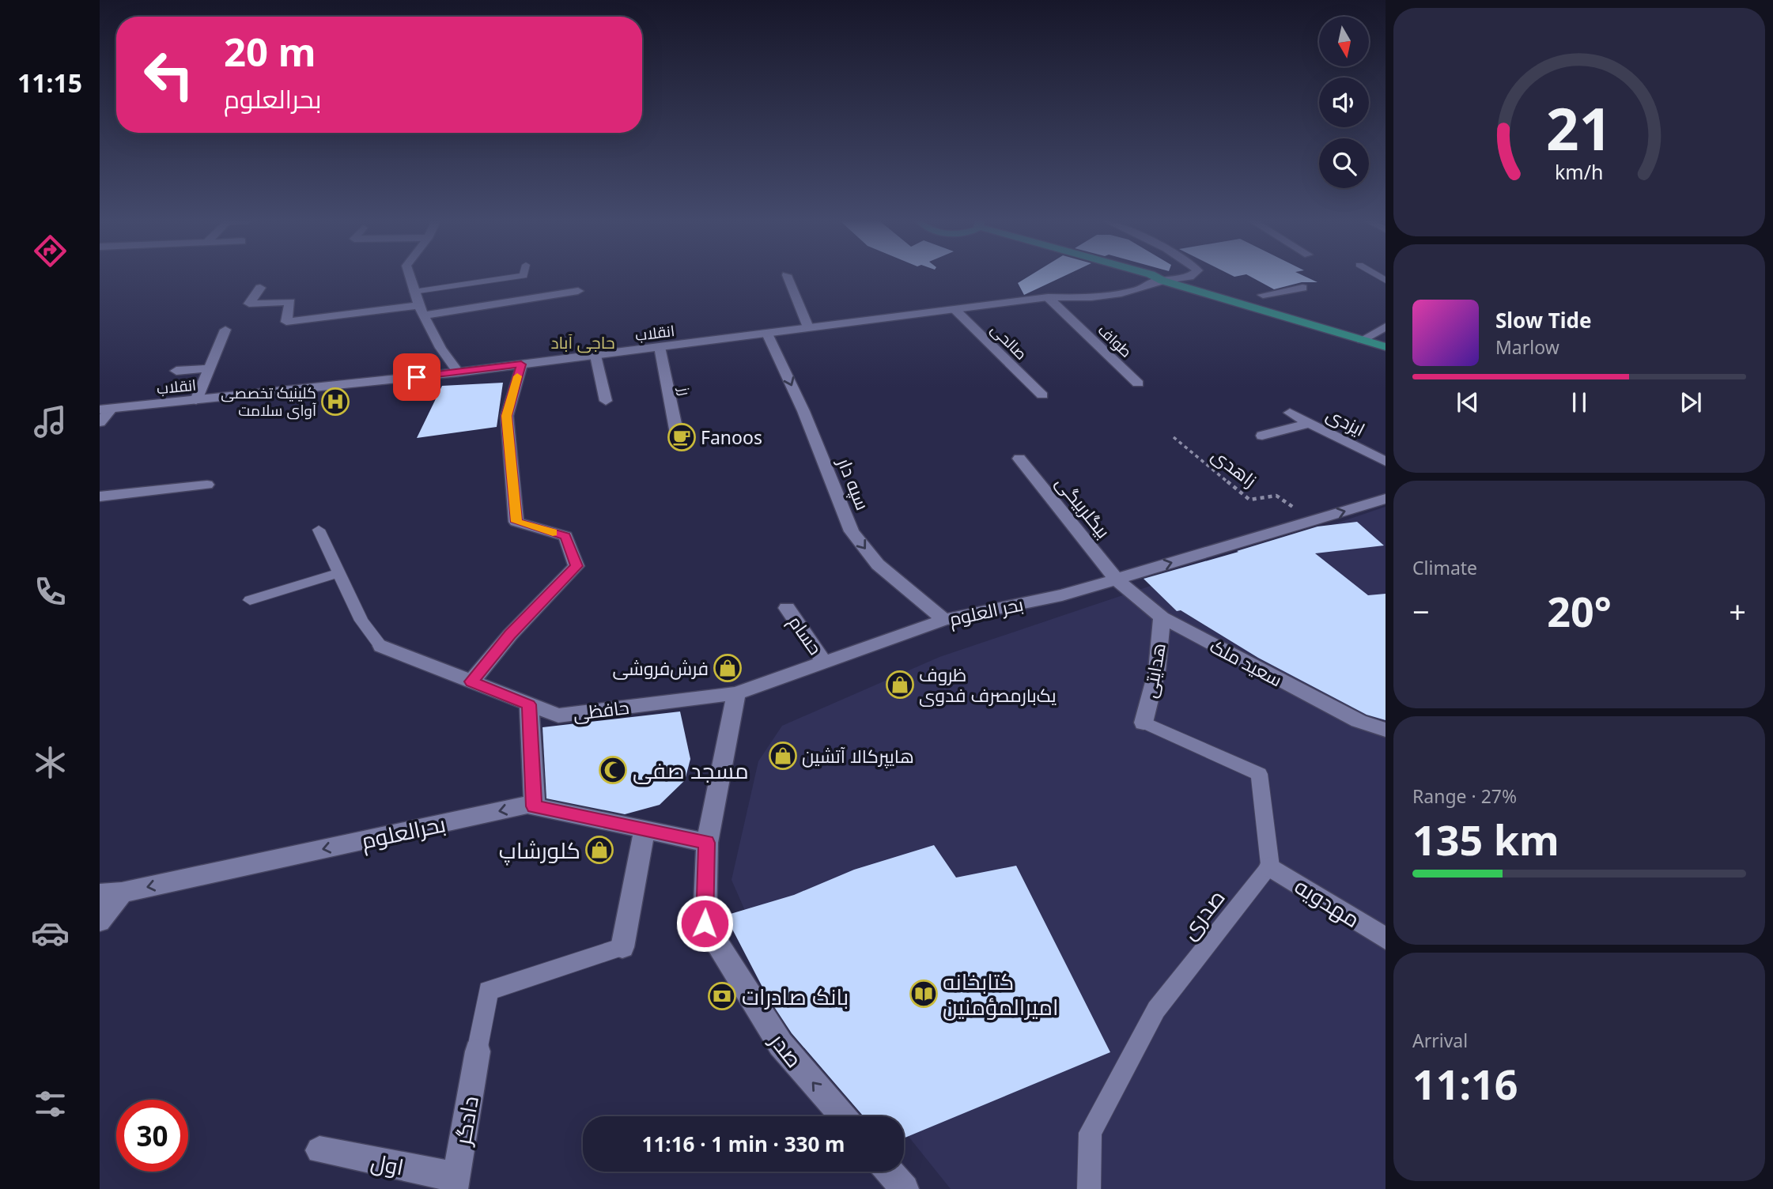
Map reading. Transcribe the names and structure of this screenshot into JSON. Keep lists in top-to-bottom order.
{
  "streets": {
    "street": [
      "انقلاب",
      "طواف",
      "صالحی",
      "رز",
      "ایزدی",
      "سپه دار",
      "بیگلربیگی",
      "بحر العلوم",
      "حسام",
      "سعید ملک",
      "هدایتی",
      "حافظی",
      "بحرالعلوم",
      "مهدویه",
      "صدر",
      "دادگر",
      "اول"
    ],
    "lane": ["صدری"],
    "path": ["زاهدی"]
  },
  "crossings": [
    ["انقلاب", "طواف"],
    ["انقلاب", "صالحی"],
    ["انقلاب", "رز"],
    ["انقلاب", "سپه دار"],
    ["زاهدی", "بحر العلوم"],
    ["سپه دار", "بحر العلوم"],
    ["بیگلربیگی", "بحر العلوم"],
    ["بیگلربیگی", "سعید ملک"],
    ["بحر العلوم", "حسام"],
    ["بحر العلوم", "سعید ملک"],
    ["بحر العلوم", "حافظی"],
    ["سعید ملک", "هدایتی"],
    ["بحرالعلوم", "صدر"],
    ["مهدویه", "صدری"],
    ["دادگر", "اول"]
  ],
  "one_way": [
    "سپه دار",
    "بحر العلوم",
    "بحرالعلوم",
    "صدر"
  ],
  "districts": ["حاجی آباد"],
  "places": {
    "hospital": ["کلینیک تخصصی آوای سلامت"],
    "cafe": ["Fanoos"],
    "shop": [
      "فرش‌فروشی",
      "ظروف یک‌بارمصرف فدوی",
      "هایپرکالا آتشین",
      "کلورشاپ"
    ],
    "mosque": ["مسجد صفی"],
    "library": ["کتابخانه امیرالمؤمنین"],
    "bank": ["بانک صادرات"]
  },
  "north": "bottom",
  "page": {
    "tabs": "11:15",
    "turn": ["20 m", "بحرالعلوم"],
    "song": ["Slow Tide", "Marlow"],
    "tile": [
      "Climate",
      ["Range · 27%", "135 km"],
      ["Arrival", "11:16"]
    ],
    "heat": ["−", "20°", "+"],
    "limit": "30",
    "trip": "11:16 · 1 min · 330 m",
    "gauge": ["21", "km/h"]
  }
}
